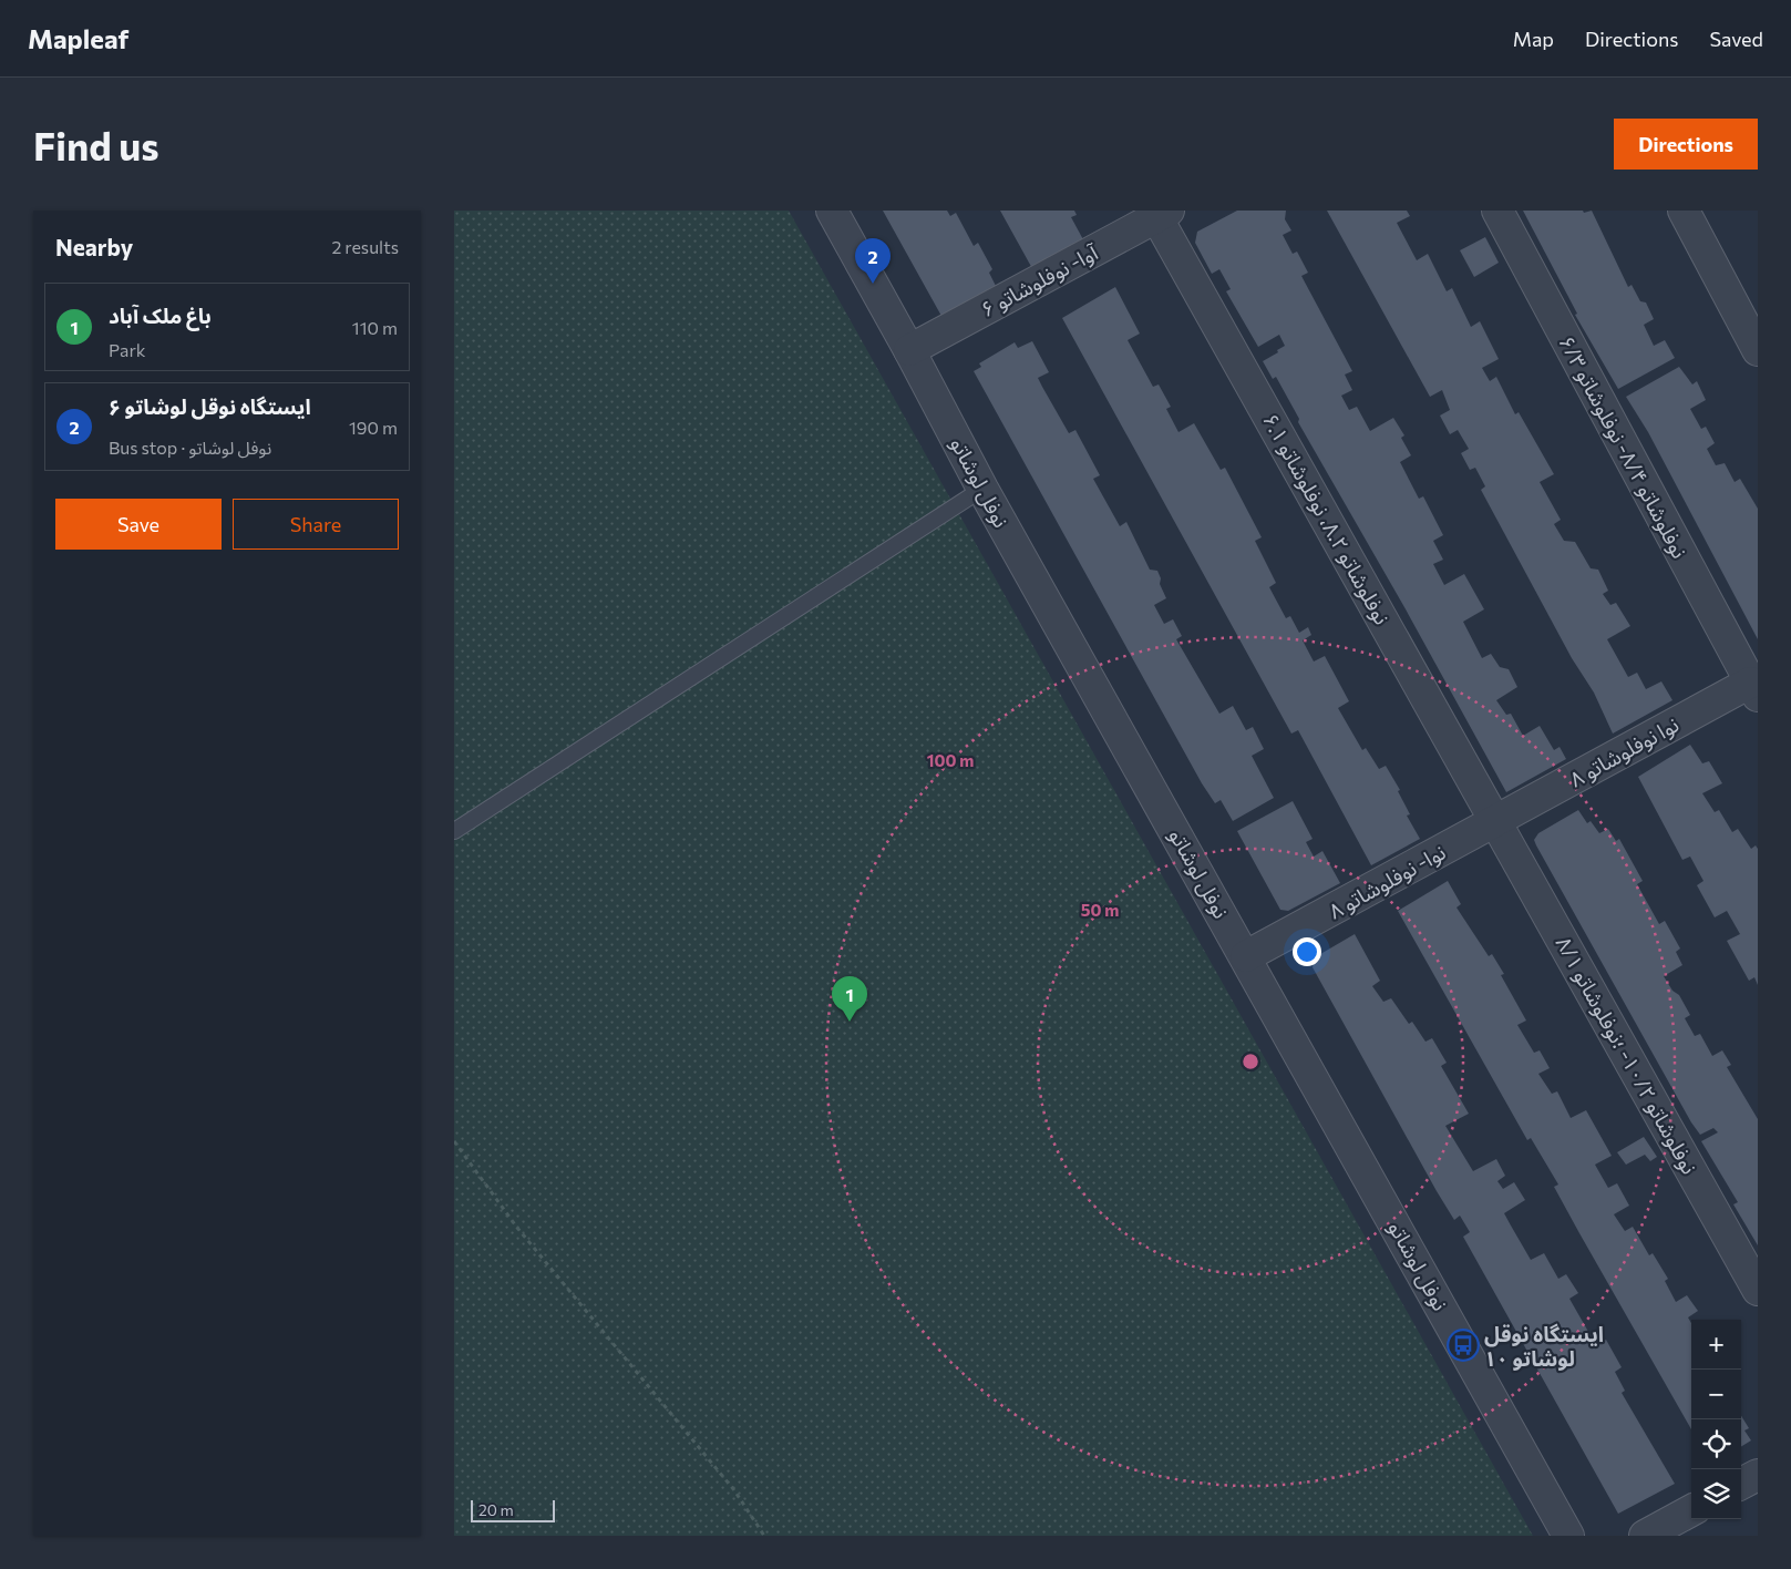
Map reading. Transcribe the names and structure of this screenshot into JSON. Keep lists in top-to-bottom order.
{
  "streets": {
    "street": [
      "آوا- نوفلوشاتو ۶",
      "نوفلوشاتو ۸/۴- نوفلوشاتو ۶/۳",
      "نوفل لوشاتو",
      "نوفلوشاتو ۸.۲، نوفلوشاتو ۶.۱",
      "نوا نوفلوشاتو ۸",
      "نوا- نوفلوشاتو ۸",
      "نوفلوشاتو ۱۰/۲- ؛نوفلوشاتو ۸/۱"
    ]
  },
  "crossings": [
    ["آوا- نوفلوشاتو ۶", "نوفل لوشاتو"],
    ["آوا- نوفلوشاتو ۶", "نوفلوشاتو ۸.۲، نوفلوشاتو ۶.۱"],
    ["نوفلوشاتو ۸/۴- نوفلوشاتو ۶/۳", "نوا نوفلوشاتو ۸"],
    ["نوفل لوشاتو", "نوا- نوفلوشاتو ۸"],
    ["نوفلوشاتو ۸.۲، نوفلوشاتو ۶.۱", "نوا نوفلوشاتو ۸"],
    ["نوفلوشاتو ۸.۲، نوفلوشاتو ۶.۱", "نوا- نوفلوشاتو ۸"],
    ["نوفلوشاتو ۸.۲، نوفلوشاتو ۶.۱", "نوفلوشاتو ۱۰/۲- ؛نوفلوشاتو ۸/۱"],
    ["نوا نوفلوشاتو ۸", "نوا- نوفلوشاتو ۸"],
    ["نوا نوفلوشاتو ۸", "نوفلوشاتو ۱۰/۲- ؛نوفلوشاتو ۸/۱"],
    ["نوا- نوفلوشاتو ۸", "نوفلوشاتو ۱۰/۲- ؛نوفلوشاتو ۸/۱"]
  ],
  "places": {
    "bus stop": ["ایستگاه نوقل لوشاتو ۱۰"]
  },
  "scale_bar": "20 m",
  "page": {
    "header": "Mapleaf",
    "nav": ["Map", "Directions", "Saved"],
    "buttons": [
      "Directions",
      ["Save", "Share"]
    ],
    "title": "Find us",
    "heading": ["Nearby", "2 results"],
    "pins": ["2", "1"],
    "list": [
      {
        "mark": "1",
        "name": "باغ ملک آباد",
        "note": "Park",
        "value": "110 m"
      },
      {
        "mark": "2",
        "name": "ایستگاه نوقل لوشاتو ۶",
        "note": "Bus stop · نوفل لوشاتو",
        "value": "190 m"
      }
    ],
    "map_buttons": ["+", "−"],
    "scale": "20 m"
  },
  "rings": ["100 m", "50 m"]
}
